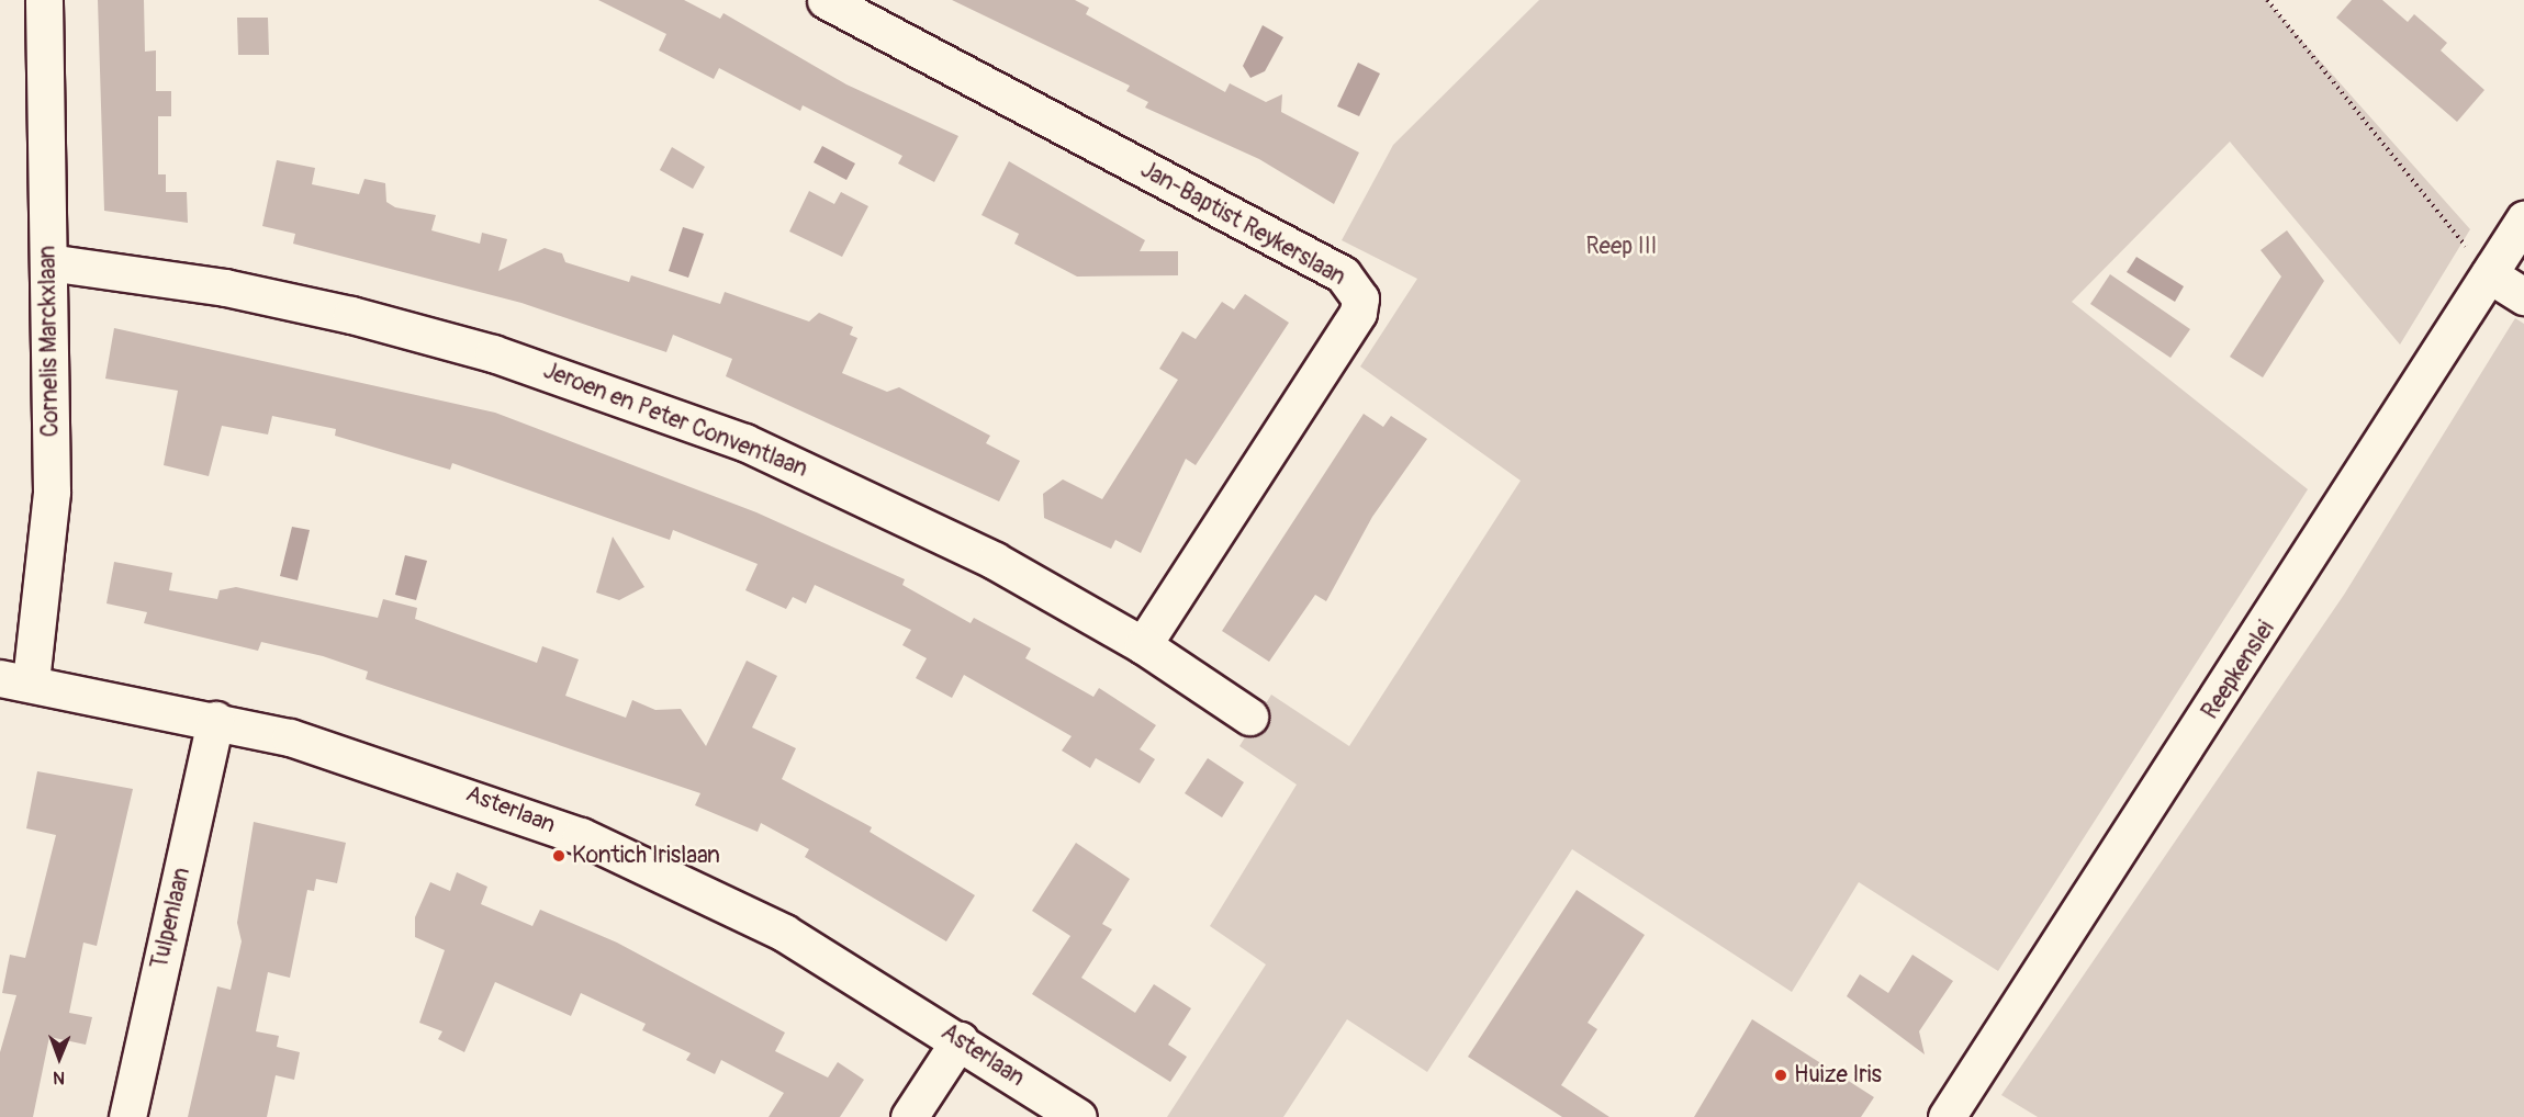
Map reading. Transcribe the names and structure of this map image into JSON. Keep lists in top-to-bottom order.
{
  "streets": {
    "street": [
      "Jan-Baptist Reykerslaan",
      "Cornelis Marckxlaan",
      "Jeroen en Peter Conventlaan",
      "Reepkenslei",
      "Asterlaan",
      "Tulpenlaan"
    ]
  },
  "crossings": [
    ["Jan-Baptist Reykerslaan", "Jeroen en Peter Conventlaan"],
    ["Cornelis Marckxlaan", "Jeroen en Peter Conventlaan"],
    ["Cornelis Marckxlaan", "Asterlaan"],
    ["Asterlaan", "Tulpenlaan"]
  ],
  "parks": ["Reep III"],
  "places": ["Kontich Irislaan", "Huize Iris"],
  "north": "bottom"
}
